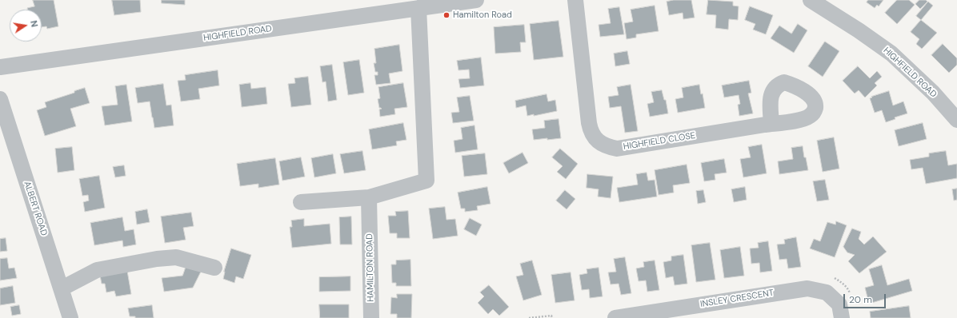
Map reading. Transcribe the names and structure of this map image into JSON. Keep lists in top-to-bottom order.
{
  "streets": {
    "street": [
      "HIGHFIELD ROAD",
      "HIGHFIELD CLOSE",
      "ALBERT ROAD",
      "HAMILTON ROAD",
      "INSLEY CRESCENT"
    ]
  },
  "places": ["Hamilton Road"],
  "scale_bar": "20 m",
  "north": "right"
}
